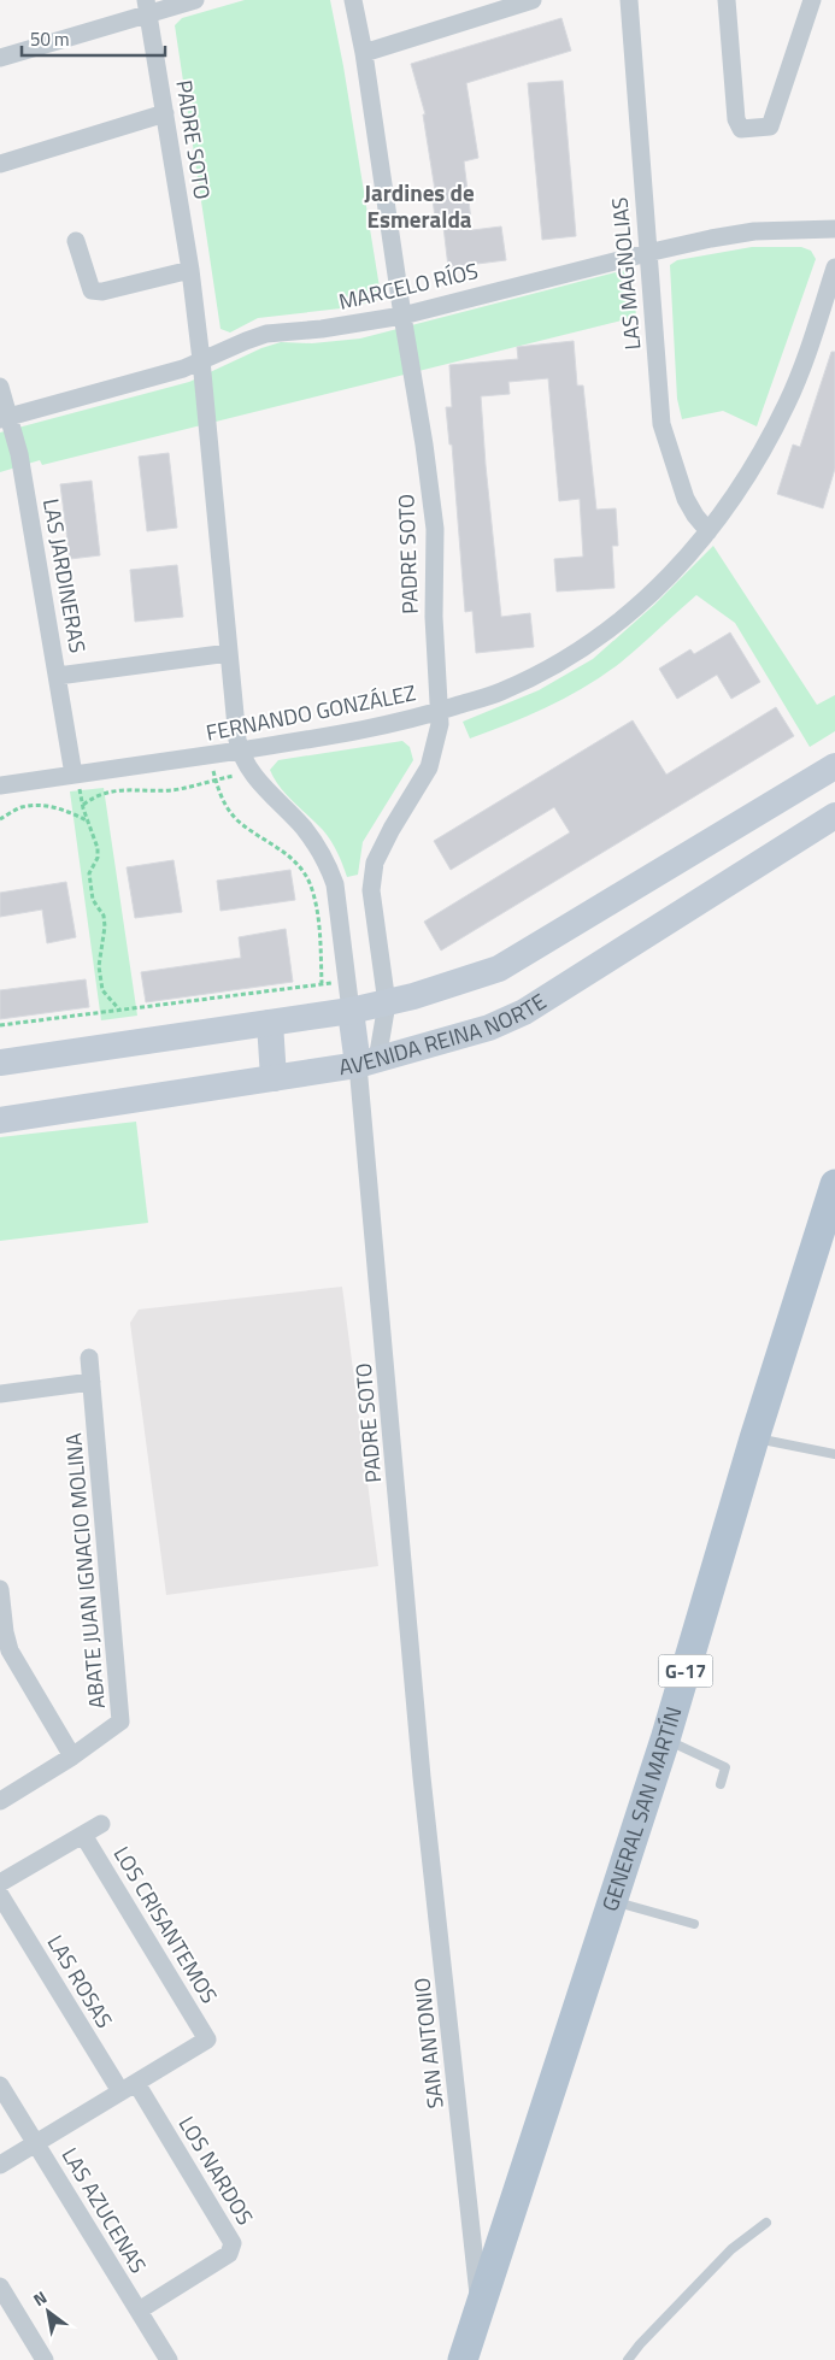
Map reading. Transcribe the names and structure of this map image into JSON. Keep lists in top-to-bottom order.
{
  "streets": {
    "main road": ["G-17", "GENERAL SAN MARTÍN"],
    "street": [
      "PADRE SOTO",
      "LAS MAGNOLIAS",
      "MARCELO RÍOS",
      "LAS JARDINERAS",
      "FERNANDO GONZÁLEZ",
      "AVENIDA REINA NORTE",
      "ABATE JUAN IGNACIO MOLINA",
      "LOS CRISANTEMOS",
      "LAS ROSAS",
      "SAN ANTONIO",
      "LOS NARDOS",
      "LAS AZUCENAS"
    ]
  },
  "crossings": [
    ["PADRE SOTO", "MARCELO RÍOS"],
    ["PADRE SOTO", "FERNANDO GONZÁLEZ"],
    ["PADRE SOTO", "AVENIDA REINA NORTE"],
    ["PADRE SOTO", "SAN ANTONIO"],
    ["LAS MAGNOLIAS", "MARCELO RÍOS"],
    ["LAS MAGNOLIAS", "FERNANDO GONZÁLEZ"],
    ["MARCELO RÍOS", "LAS JARDINERAS"],
    ["LAS JARDINERAS", "FERNANDO GONZÁLEZ"],
    ["GENERAL SAN MARTÍN", "SAN ANTONIO"],
    ["LOS CRISANTEMOS", "LAS ROSAS"],
    ["LOS CRISANTEMOS", "LOS NARDOS"],
    ["LAS ROSAS", "LOS NARDOS"],
    ["LOS NARDOS", "LAS AZUCENAS"]
  ],
  "districts": ["Jardines de Esmeralda"],
  "scale_bar": "50 m",
  "north": "top left"
}
